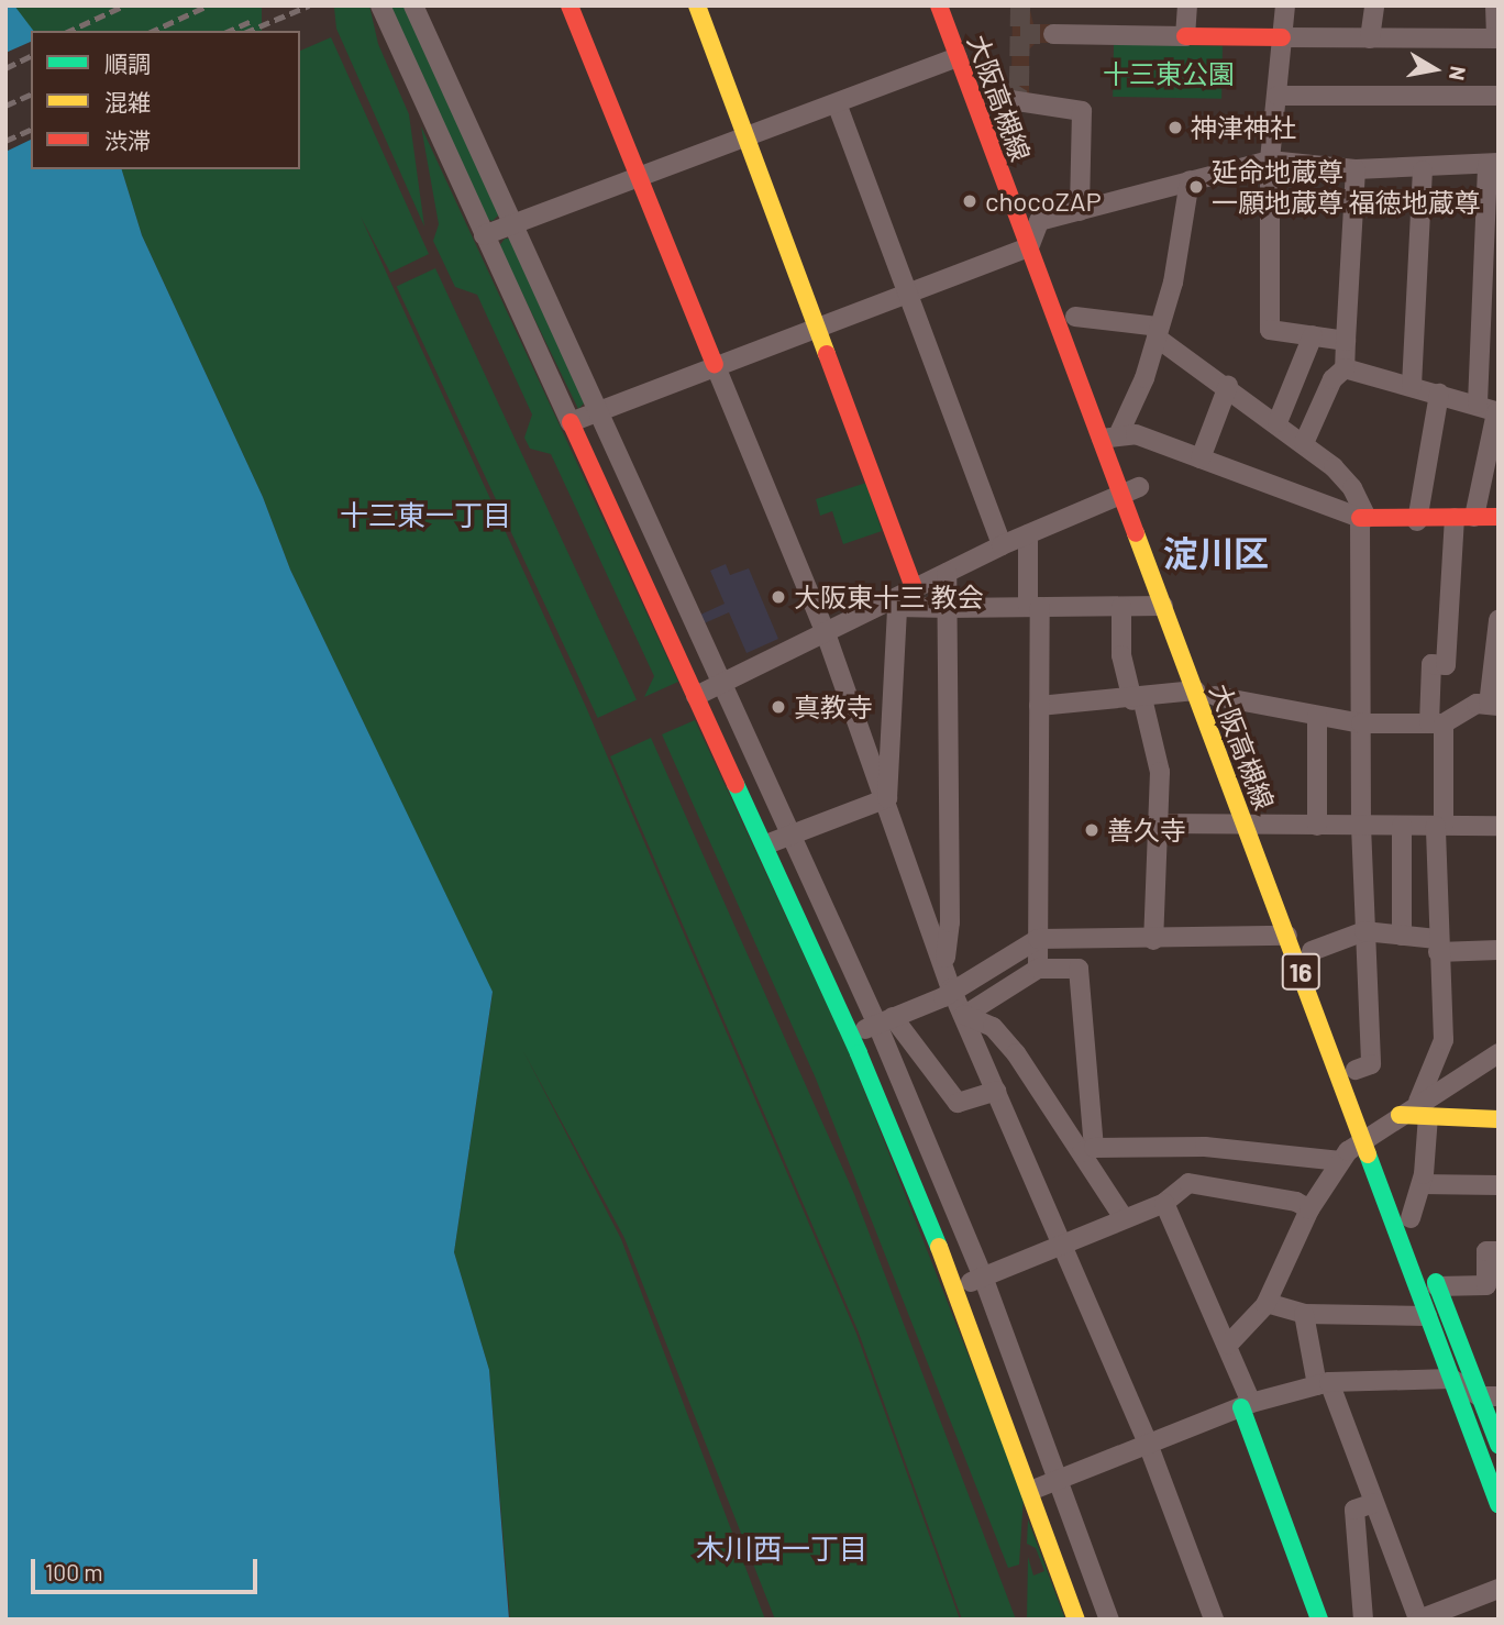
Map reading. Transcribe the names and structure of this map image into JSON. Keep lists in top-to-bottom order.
{
  "streets": {
    "main road": ["大阪高槻線", "16"]
  },
  "districts": ["十三東一丁目", "淀川区", "木川西一丁目"],
  "parks": ["十三東公園"],
  "places": [
    "神津神社",
    "延命地蔵尊 一願地蔵尊 福徳地蔵尊",
    "chocoZAP",
    "大阪東十三 教会",
    "真教寺",
    "善久寺"
  ],
  "legend": ["順調", "混雑", "渋滞"],
  "scale_bar": "100 m",
  "north": "right"
}
